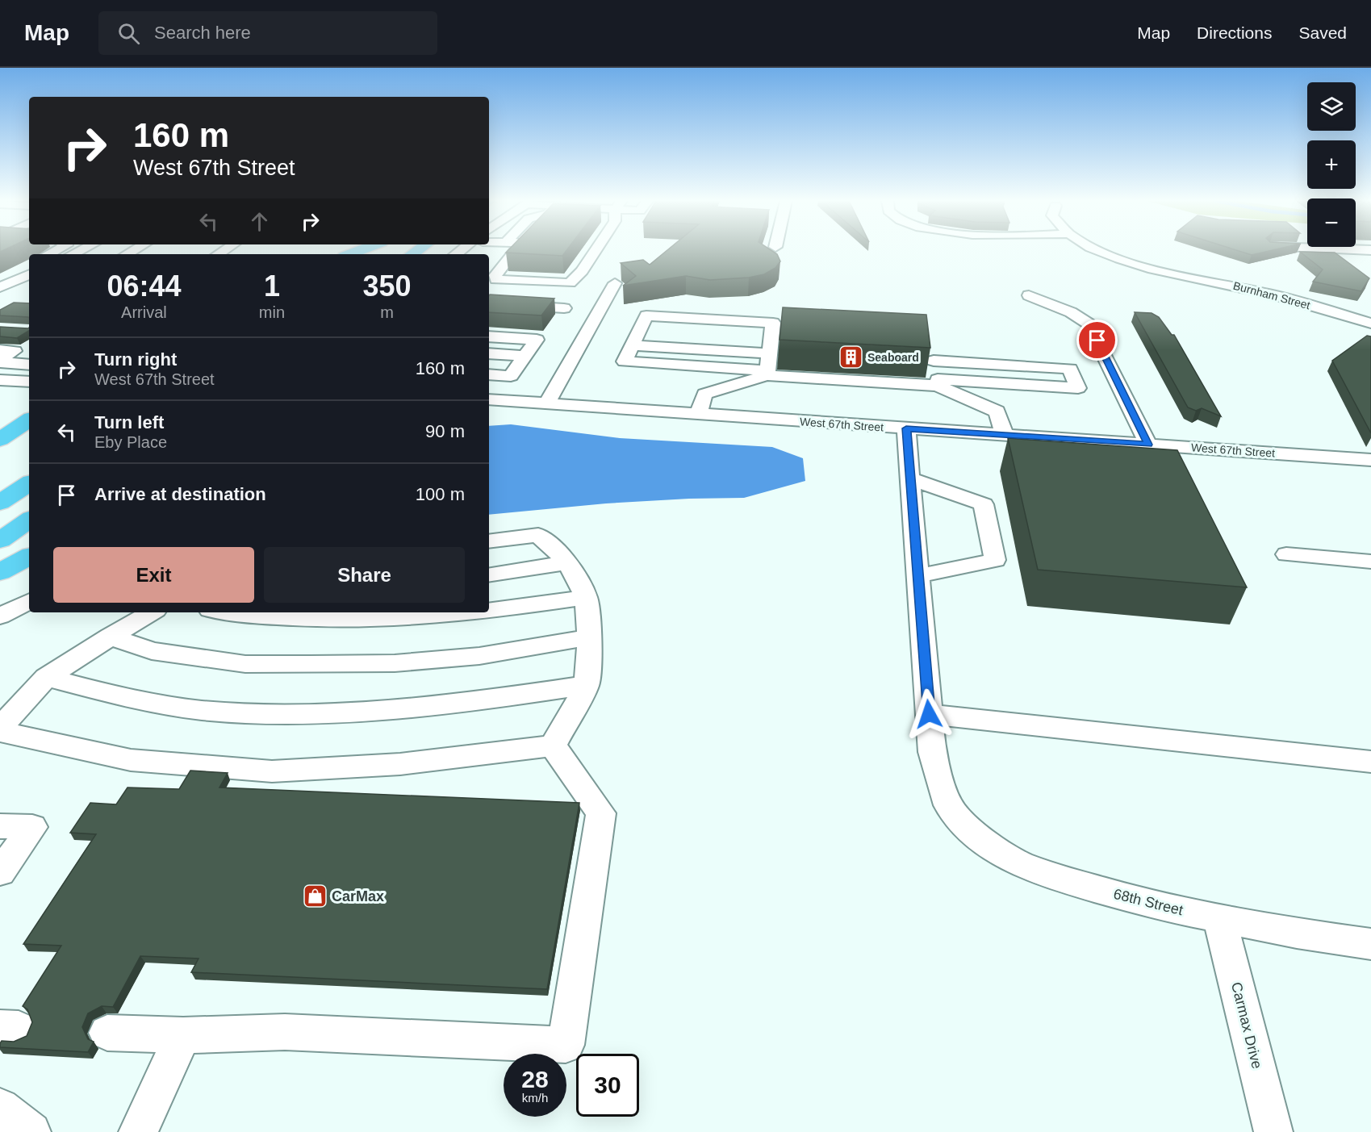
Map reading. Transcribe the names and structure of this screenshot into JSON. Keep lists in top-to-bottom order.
{
  "streets": {
    "street": [
      "Burnham Street",
      "West 67th Street",
      "68th Street",
      "Carmax Drive"
    ]
  },
  "crossings": [
    ["68th Street", "Carmax Drive"]
  ],
  "places": {
    "building": ["Seaboard"],
    "shop": ["CarMax"]
  },
  "page": {
    "header": "Map",
    "search": "Search here",
    "nav": ["Map", "Directions", "Saved"],
    "map_buttons": ["+", "−"],
    "turn": ["160 m", "West 67th Street"],
    "eta": [
      "06:44",
      "Arrival",
      "1",
      "min",
      "350",
      "m"
    ],
    "list": [
      {
        "name": "Turn right",
        "note": "West 67th Street",
        "value": "160 m"
      },
      {
        "name": "Turn left",
        "note": "Eby Place",
        "value": "90 m"
      },
      {
        "name": "Arrive at destination",
        "value": "100 m"
      }
    ],
    "buttons": ["Exit", "Share"],
    "speed": "28 km/h",
    "limit": "30"
  }
}
